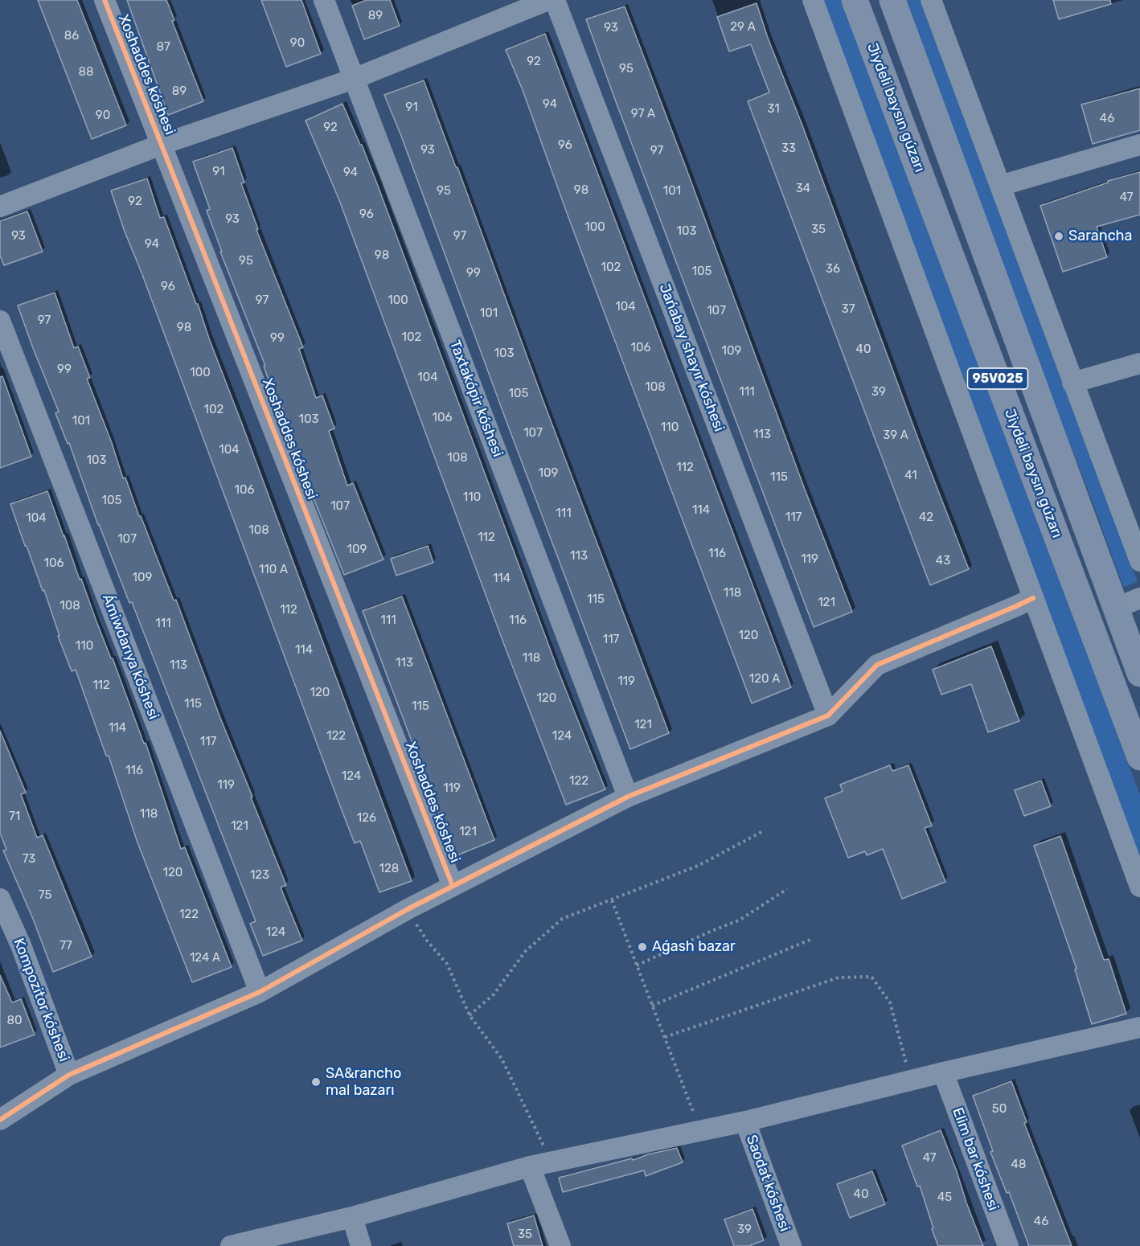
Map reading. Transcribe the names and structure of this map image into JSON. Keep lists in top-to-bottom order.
{
  "streets": {
    "main road": ["Jiydeli baysın gúzarı", "95V025"],
    "street": [
      "Xoshaddes kóshesi",
      "Jańabay shayır kóshesi",
      "Taxtakópir kóshesi",
      "Ámiwdarıya kóshesi",
      "Kompozitor kóshesi",
      "Elim bar kóshesi",
      "Saodat kóshesi"
    ]
  },
  "places": ["Sarancha", "Aǵash bazar", "SA&rancho mal bazarı"],
  "house_numbers": [
    "89",
    "29 А",
    "93",
    "86",
    "90",
    "87",
    "92",
    "95",
    "88",
    "89",
    "94",
    "91",
    "31",
    "97 А",
    "90",
    "46",
    "92",
    "96",
    "33",
    "93",
    "97",
    "91",
    "94",
    "34",
    "98",
    "95",
    "101",
    "47",
    "92",
    "96",
    "93",
    "100",
    "35",
    "103",
    "93",
    "97",
    "94",
    "98",
    "95",
    "102",
    "36",
    "105",
    "99",
    "96",
    "97",
    "100",
    "104",
    "37",
    "107",
    "101",
    "97",
    "98",
    "102",
    "99",
    "106",
    "40",
    "109",
    "103",
    "99",
    "100",
    "104",
    "108",
    "111",
    "39",
    "105",
    "102",
    "106",
    "103",
    "101",
    "110",
    "107",
    "113",
    "39 А",
    "104",
    "108",
    "103",
    "112",
    "109",
    "41",
    "115",
    "106",
    "110",
    "105",
    "107",
    "114",
    "111",
    "117",
    "42",
    "104",
    "108",
    "112",
    "107",
    "109",
    "116",
    "113",
    "119",
    "43",
    "106",
    "110 А",
    "109",
    "114",
    "118",
    "115",
    "121",
    "108",
    "112",
    "111",
    "116",
    "111",
    "120",
    "117",
    "110",
    "114",
    "118",
    "113",
    "113",
    "120 А",
    "119",
    "112",
    "120",
    "120",
    "115",
    "115",
    "121",
    "114",
    "122",
    "124",
    "117",
    "116",
    "124",
    "122",
    "119",
    "119",
    "118",
    "71",
    "126",
    "121",
    "121",
    "73",
    "128",
    "120",
    "123",
    "75",
    "122",
    "124",
    "77",
    "124 А",
    "80",
    "50",
    "47",
    "48",
    "40",
    "45",
    "46",
    "39",
    "35"
  ]
}
